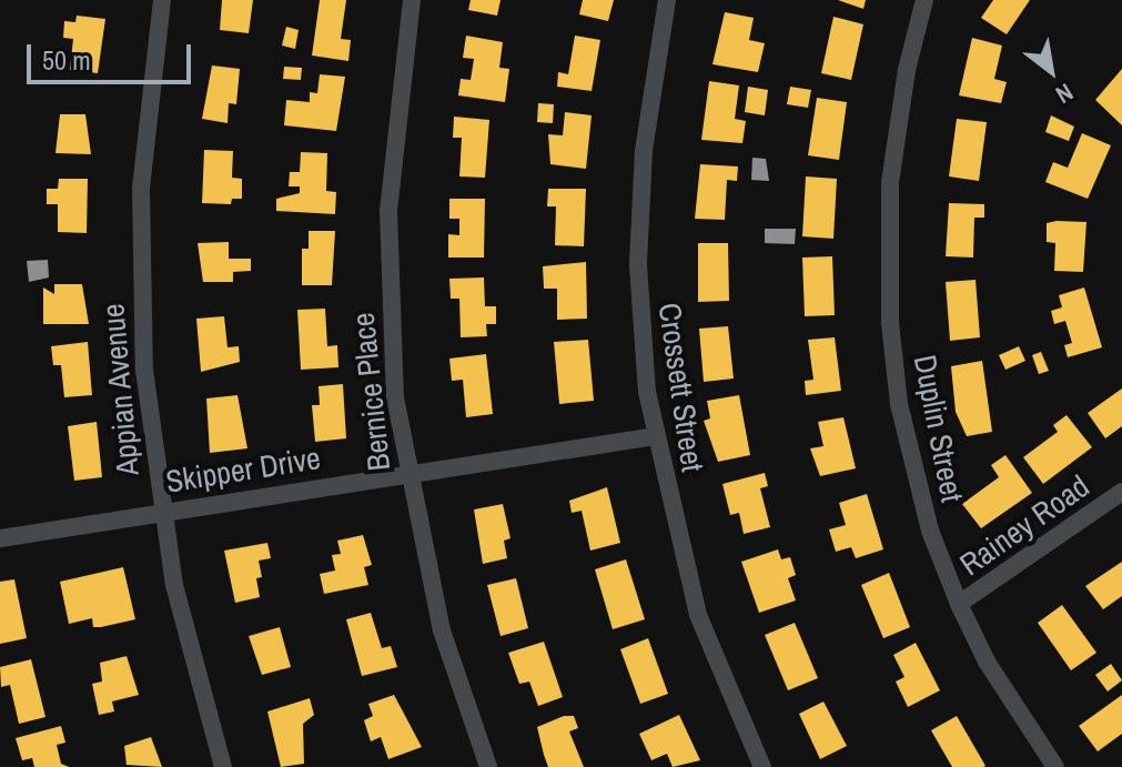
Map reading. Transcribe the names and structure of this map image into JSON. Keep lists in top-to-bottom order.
{
  "streets": {
    "street": [
      "Crossett Street",
      "Appian Avenue",
      "Bernice Place",
      "Duplin Street",
      "Skipper Drive",
      "Rainey Road"
    ]
  },
  "crossings": [
    ["Crossett Street", "Skipper Drive"],
    ["Appian Avenue", "Skipper Drive"],
    ["Bernice Place", "Skipper Drive"],
    ["Duplin Street", "Rainey Road"]
  ],
  "scale_bar": "50 m",
  "north": "bottom right"
}
